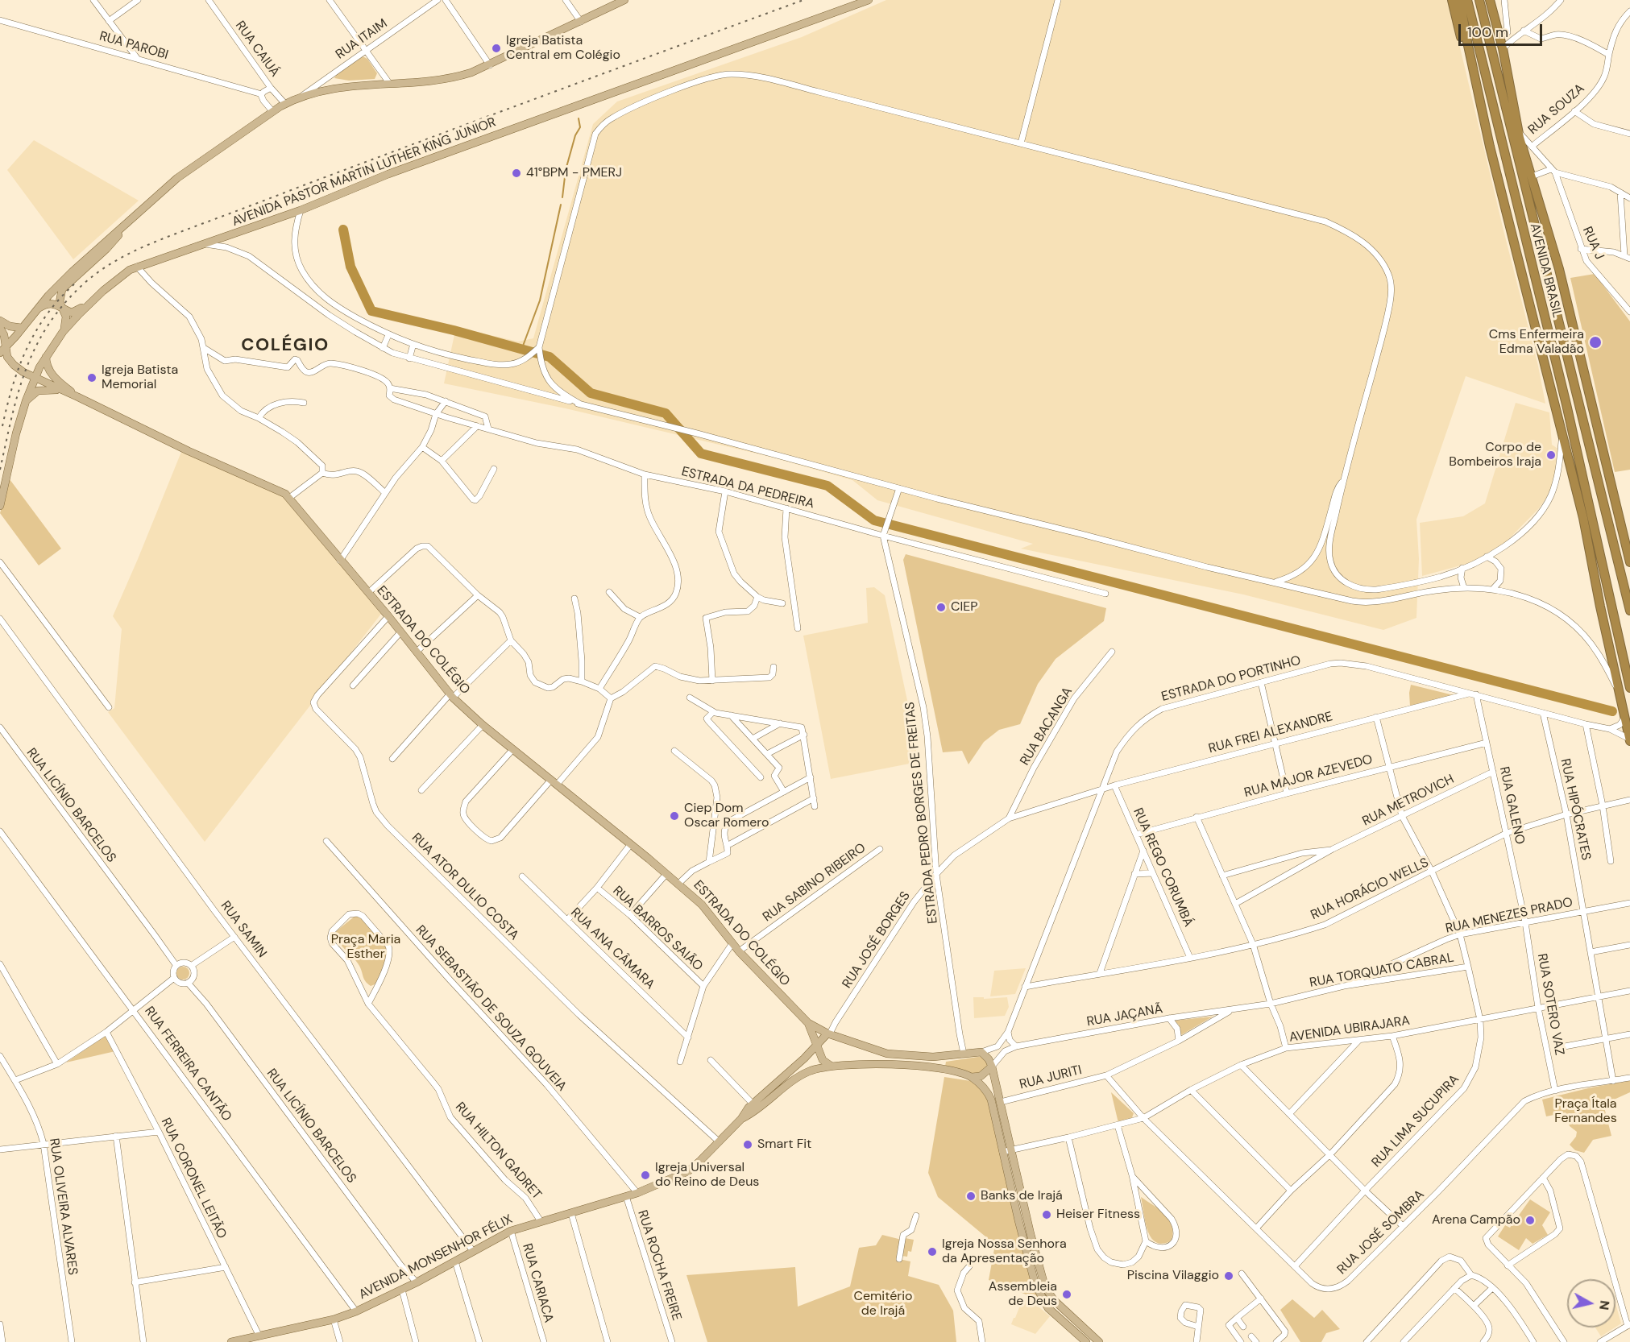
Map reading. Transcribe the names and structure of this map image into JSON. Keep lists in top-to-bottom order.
{
  "streets": {
    "highway": ["AVENIDA BRASIL"],
    "main road": ["AVENIDA PASTOR MARTIN LUTHER KING JUNIOR", "ESTRADA DO COLÉGIO", "AVENIDA MONSENHOR FÉLIX"],
    "street": [
      "RUA ITAIM",
      "RUA PAROBI",
      "RUA CAIUÁ",
      "RUA SOUZA",
      "RUA J",
      "ESTRADA DA PEDREIRA",
      "ESTRADA DO PORTINHO",
      "RUA BACANGA",
      "RUA FREI ALEXANDRE",
      "RUA MAJOR AZEVEDO",
      "RUA METROVICH",
      "RUA LICÍNIO BARCELOS",
      "RUA GALENO",
      "RUA HIPÓCRATES",
      "ESTRADA PEDRO BORGES DE FREITAS",
      "RUA REGO CORUMBÁ",
      "RUA SABINO RIBEIRO",
      "RUA ATOR DULIO COSTA",
      "RUA HORÁCIO WELLS",
      "RUA MENEZES PRADO",
      "RUA BARROS SAIÃO",
      "RUA SAMIN",
      "RUA JOSÉ BORGES",
      "RUA ANA CÂMARA",
      "RUA TORQUATO CABRAL",
      "RUA SOTERO VAZ",
      "RUA SEBASTIÃO DE SOUZA GOUVEIA",
      "RUA JAÇANÃ",
      "AVENIDA UBIRAJARA",
      "RUA FERREIRA CANTÃO",
      "RUA JURITI",
      "RUA LIMA SUCUPIRA",
      "RUA HILTON GADRET",
      "RUA CORONEL LEITÃO",
      "RUA OLIVEIRA ALVARES",
      "RUA JOSÉ SOMBRA",
      "RUA ROCHA FREIRE",
      "RUA CARIACA"
    ]
  },
  "crossings": [
    ["RUA PAROBI", "RUA CAIUÁ"],
    ["AVENIDA PASTOR MARTIN LUTHER KING JUNIOR", "ESTRADA DO COLÉGIO"],
    ["AVENIDA BRASIL", "ESTRADA DO PORTINHO"],
    ["ESTRADA DA PEDREIRA", "ESTRADA PEDRO BORGES DE FREITAS"],
    ["ESTRADA DO COLÉGIO", "RUA SABINO RIBEIRO"],
    ["ESTRADA DO COLÉGIO", "RUA ATOR DULIO COSTA"],
    ["ESTRADA DO COLÉGIO", "RUA JOSÉ BORGES"],
    ["ESTRADA DO COLÉGIO", "AVENIDA MONSENHOR FÉLIX"],
    ["ESTRADA DO PORTINHO", "RUA FREI ALEXANDRE"],
    ["ESTRADA DO PORTINHO", "RUA GALENO"],
    ["ESTRADA DO PORTINHO", "RUA HIPÓCRATES"],
    ["ESTRADA DO PORTINHO", "RUA HORÁCIO WELLS"],
    ["ESTRADA DO PORTINHO", "RUA JOSÉ BORGES"],
    ["RUA BACANGA", "RUA JOSÉ BORGES"],
    ["RUA FREI ALEXANDRE", "RUA GALENO"],
    ["RUA FREI ALEXANDRE", "RUA REGO CORUMBÁ"],
    ["RUA FREI ALEXANDRE", "RUA JOSÉ BORGES"],
    ["RUA FREI ALEXANDRE", "RUA LIMA SUCUPIRA"],
    ["RUA MAJOR AZEVEDO", "RUA GALENO"],
    ["RUA MAJOR AZEVEDO", "RUA REGO CORUMBÁ"],
    ["RUA MAJOR AZEVEDO", "RUA LIMA SUCUPIRA"],
    ["RUA METROVICH", "RUA GALENO"],
    ["RUA METROVICH", "RUA LIMA SUCUPIRA"],
    ["RUA LICÍNIO BARCELOS", "AVENIDA MONSENHOR FÉLIX"],
    ["RUA GALENO", "RUA HORÁCIO WELLS"],
    ["RUA GALENO", "RUA MENEZES PRADO"],
    ["RUA GALENO", "RUA SOTERO VAZ"],
    ["RUA HIPÓCRATES", "RUA HORÁCIO WELLS"],
    ["RUA HIPÓCRATES", "RUA MENEZES PRADO"],
    ["RUA HIPÓCRATES", "AVENIDA UBIRAJARA"],
    ["RUA HIPÓCRATES", "RUA JOSÉ SOMBRA"],
    ["ESTRADA PEDRO BORGES DE FREITAS", "RUA JOSÉ BORGES"],
    ["RUA REGO CORUMBÁ", "RUA HORÁCIO WELLS"],
    ["RUA ATOR DULIO COSTA", "AVENIDA MONSENHOR FÉLIX"],
    ["RUA HORÁCIO WELLS", "RUA LIMA SUCUPIRA"],
    ["RUA MENEZES PRADO", "RUA TORQUATO CABRAL"],
    ["RUA MENEZES PRADO", "RUA SOTERO VAZ"],
    ["RUA MENEZES PRADO", "RUA LIMA SUCUPIRA"],
    ["RUA SAMIN", "AVENIDA MONSENHOR FÉLIX"],
    ["RUA JOSÉ BORGES", "AVENIDA MONSENHOR FÉLIX"],
    ["RUA TORQUATO CABRAL", "RUA JAÇANÃ"],
    ["RUA TORQUATO CABRAL", "RUA LIMA SUCUPIRA"],
    ["RUA SOTERO VAZ", "AVENIDA UBIRAJARA"],
    ["RUA SOTERO VAZ", "RUA JOSÉ SOMBRA"],
    ["RUA SEBASTIÃO DE SOUZA GOUVEIA", "AVENIDA MONSENHOR FÉLIX"],
    ["RUA JAÇANÃ", "RUA JURITI"],
    ["AVENIDA UBIRAJARA", "RUA LIMA SUCUPIRA"],
    ["AVENIDA UBIRAJARA", "RUA JOSÉ SOMBRA"],
    ["RUA FERREIRA CANTÃO", "AVENIDA MONSENHOR FÉLIX"],
    ["RUA JURITI", "RUA JOSÉ SOMBRA"],
    ["RUA LIMA SUCUPIRA", "RUA JOSÉ SOMBRA"],
    ["RUA HILTON GADRET", "AVENIDA MONSENHOR FÉLIX"],
    ["RUA CORONEL LEITÃO", "AVENIDA MONSENHOR FÉLIX"],
    ["AVENIDA MONSENHOR FÉLIX", "RUA ROCHA FREIRE"],
    ["AVENIDA MONSENHOR FÉLIX", "RUA CARIACA"]
  ],
  "districts": ["COLÉGIO"],
  "parks": ["Praça Maria Esther", "Praça Ítala Fernandes", "Cemitério de Irajá"],
  "places": [
    "Igreja Batista Central em Colégio",
    "41°BPM - PMERJ",
    "Cms Enfermeira Edma Valadão",
    "Igreja Batista Memorial",
    "Corpo de Bombeiros Iraja",
    "CIEP",
    "Ciep Dom Oscar Romero",
    "Smart Fit",
    "Igreja Universal do Reino de Deus",
    "Banks de Irajá",
    "Heiser Fitness",
    "Arena Campão",
    "Igreja Nossa Senhora da Apresentação",
    "Piscina Vilaggio",
    "Assembleia de Deus"
  ],
  "scale_bar": "100 m",
  "north": "right"
}
